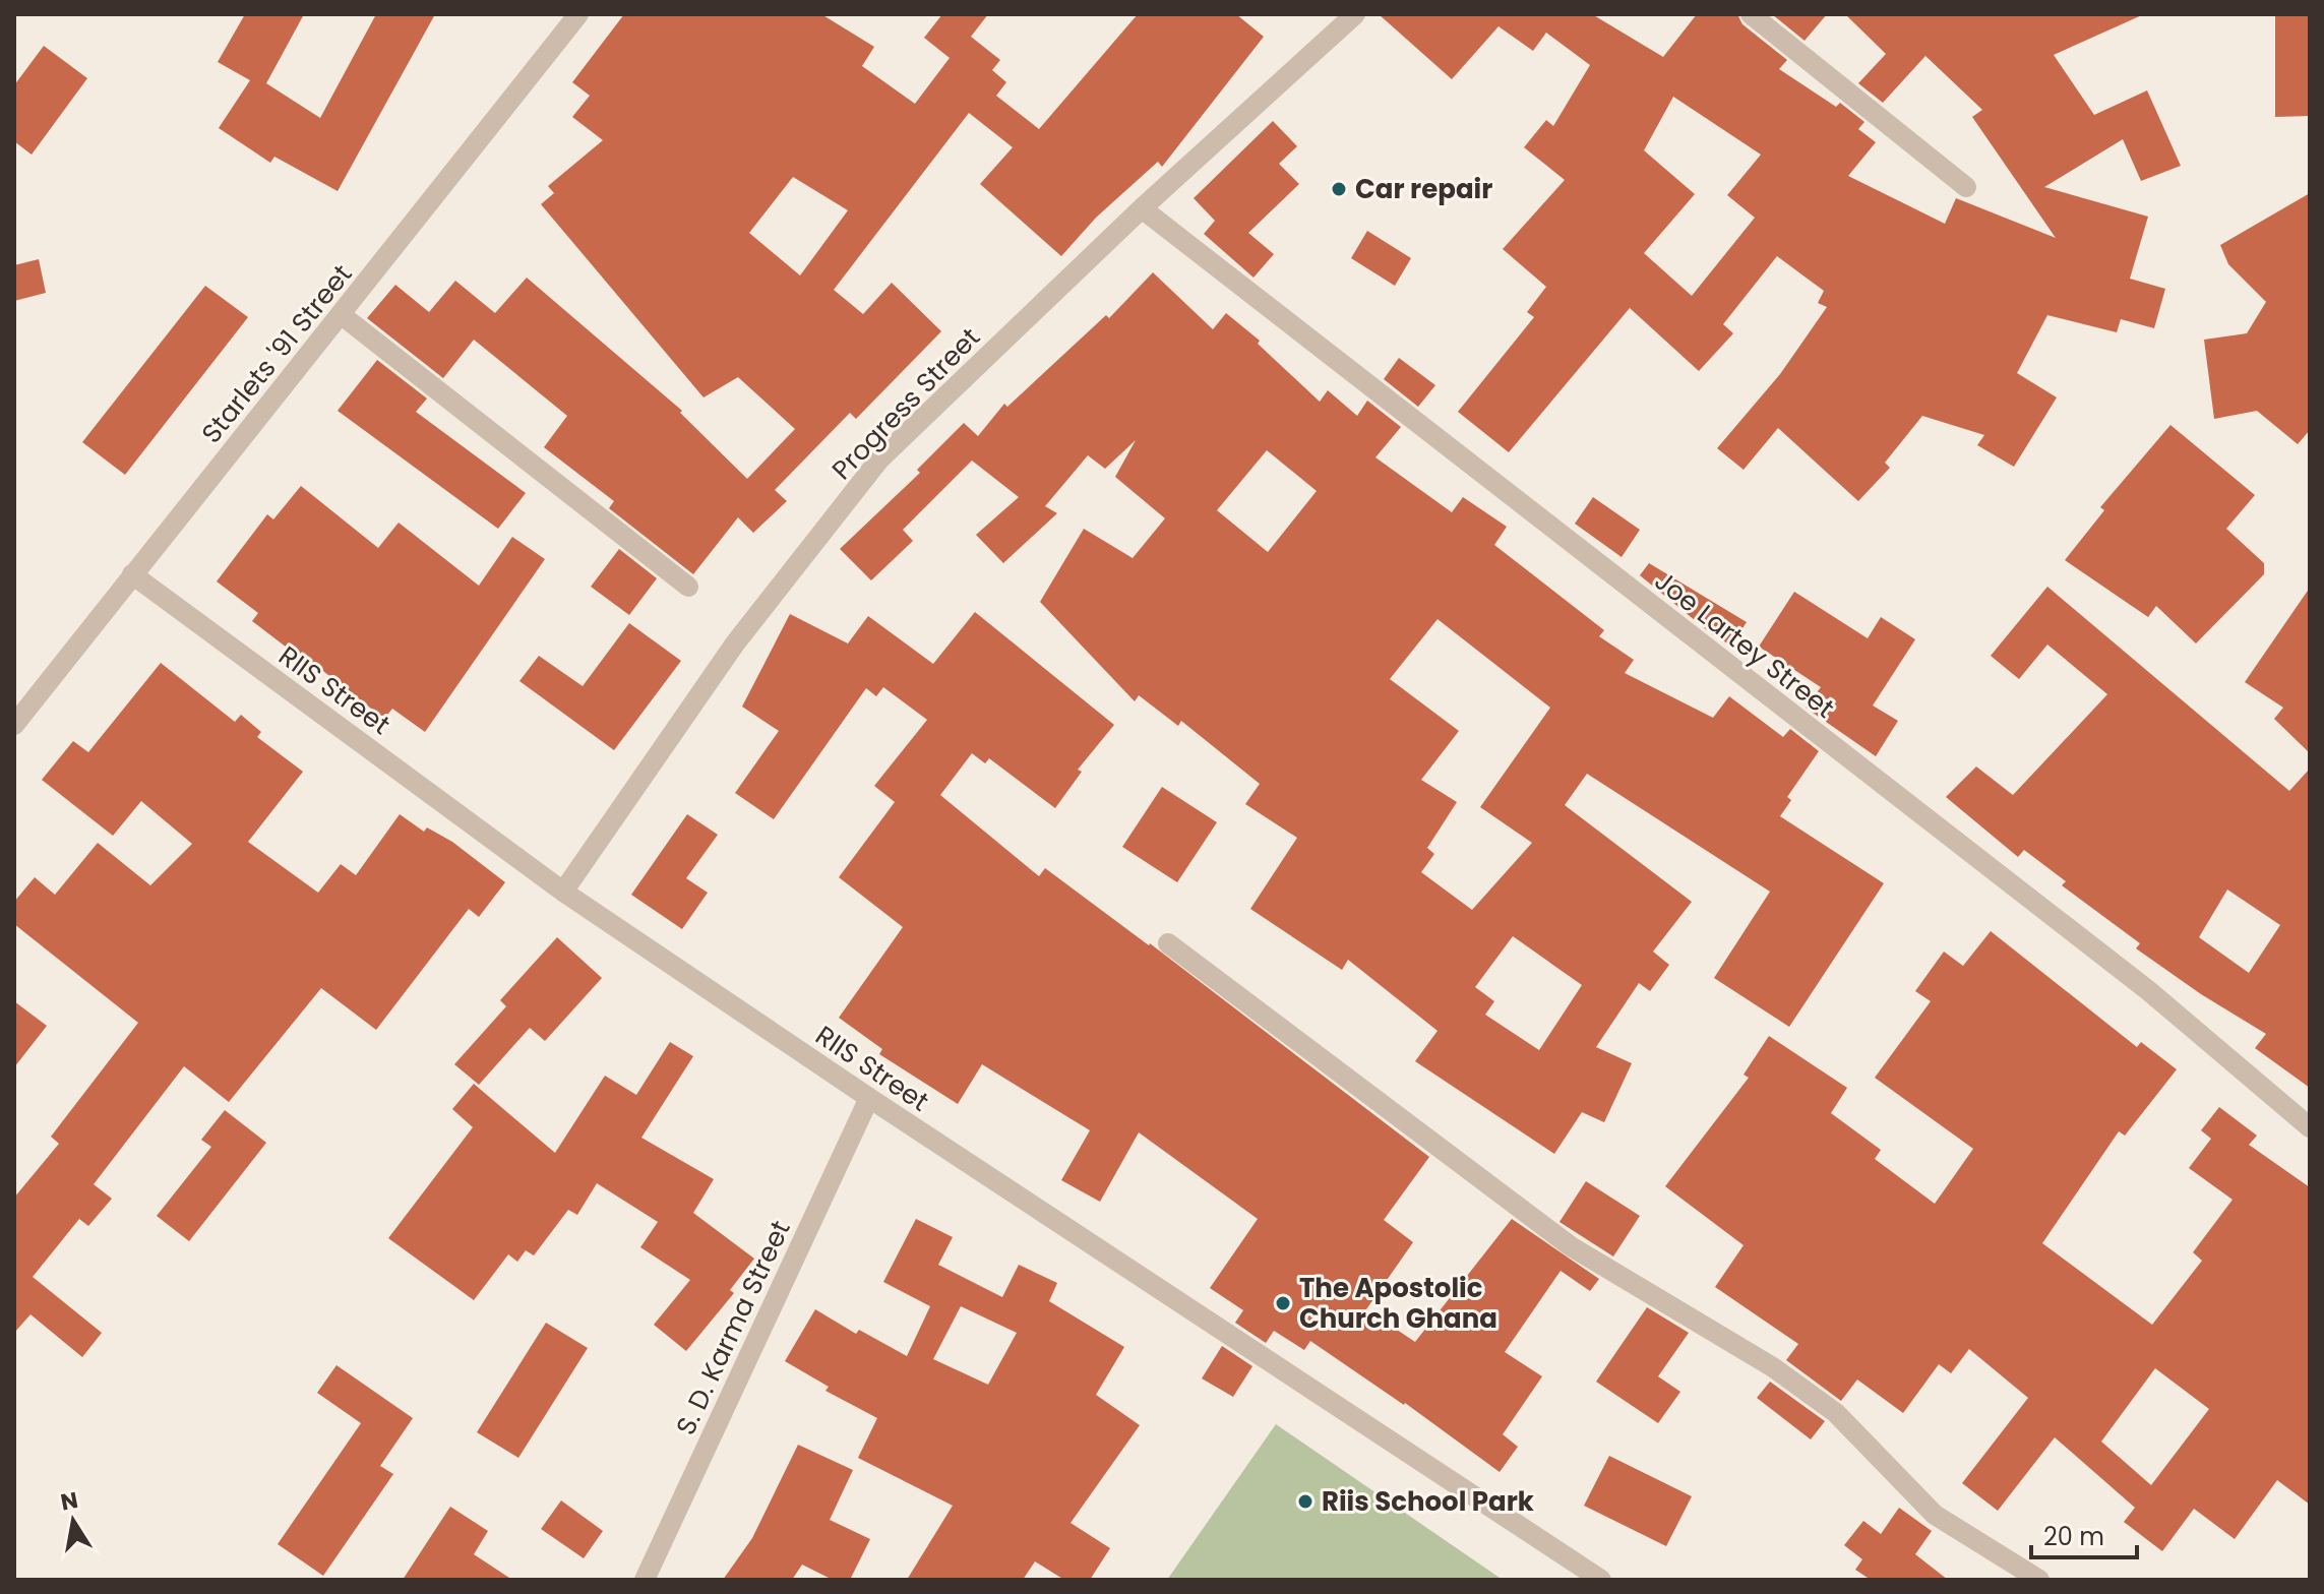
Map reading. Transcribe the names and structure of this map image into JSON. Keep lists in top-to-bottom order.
{
  "streets": {
    "street": [
      "Starlets '91 Street",
      "Progress Street",
      "Joe Lartey Street",
      "RIIS Street",
      "S. D. Karma Street"
    ]
  },
  "crossings": [
    ["Starlets '91 Street", "RIIS Street"],
    ["Progress Street", "Joe Lartey Street"],
    ["Progress Street", "RIIS Street"],
    ["RIIS Street", "S. D. Karma Street"]
  ],
  "places": ["Car repair", "The Apostolic Church Ghana", "Riis School Park"],
  "scale_bar": "20 m",
  "north": "top"
}
